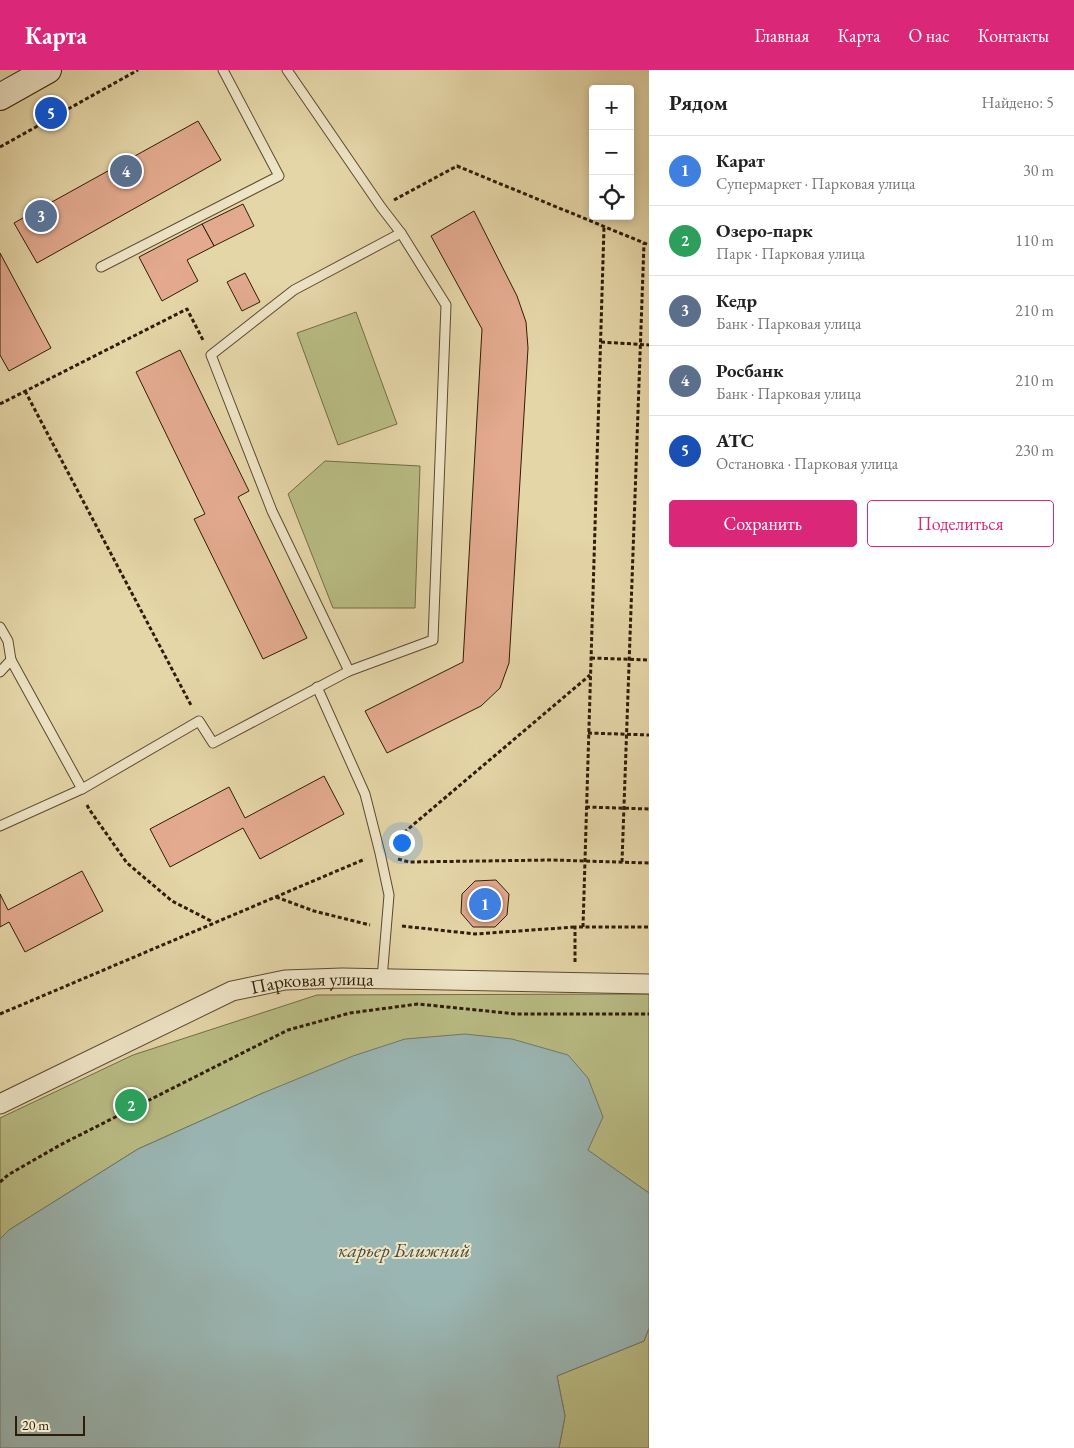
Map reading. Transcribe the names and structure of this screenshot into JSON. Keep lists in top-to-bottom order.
{
  "streets": {
    "street": ["Парковая улица"]
  },
  "water": ["карьер Ближний"],
  "scale_bar": "20 m",
  "page": {
    "header": "Карта",
    "nav": [
      "Главная",
      "Карта",
      "О нас",
      "Контакты"
    ],
    "heading": ["Рядом", "Найдено: 5"],
    "map_buttons": ["+", "−"],
    "pins": [
      "5",
      "4",
      "3",
      "1",
      "2"
    ],
    "list": [
      {
        "mark": "1",
        "name": "Карат",
        "note": "Супермаркет · Парковая улица",
        "value": "30 m"
      },
      {
        "mark": "2",
        "name": "Озеро-парк",
        "note": "Парк · Парковая улица",
        "value": "110 m"
      },
      {
        "mark": "3",
        "name": "Кедр",
        "note": "Банк · Парковая улица",
        "value": "210 m"
      },
      {
        "mark": "4",
        "name": "Росбанк",
        "note": "Банк · Парковая улица",
        "value": "210 m"
      },
      {
        "mark": "5",
        "name": "АТС",
        "note": "Остановка · Парковая улица",
        "value": "230 m"
      }
    ],
    "buttons": ["Сохранить", "Поделиться"],
    "scale": "20 m"
  }
}
